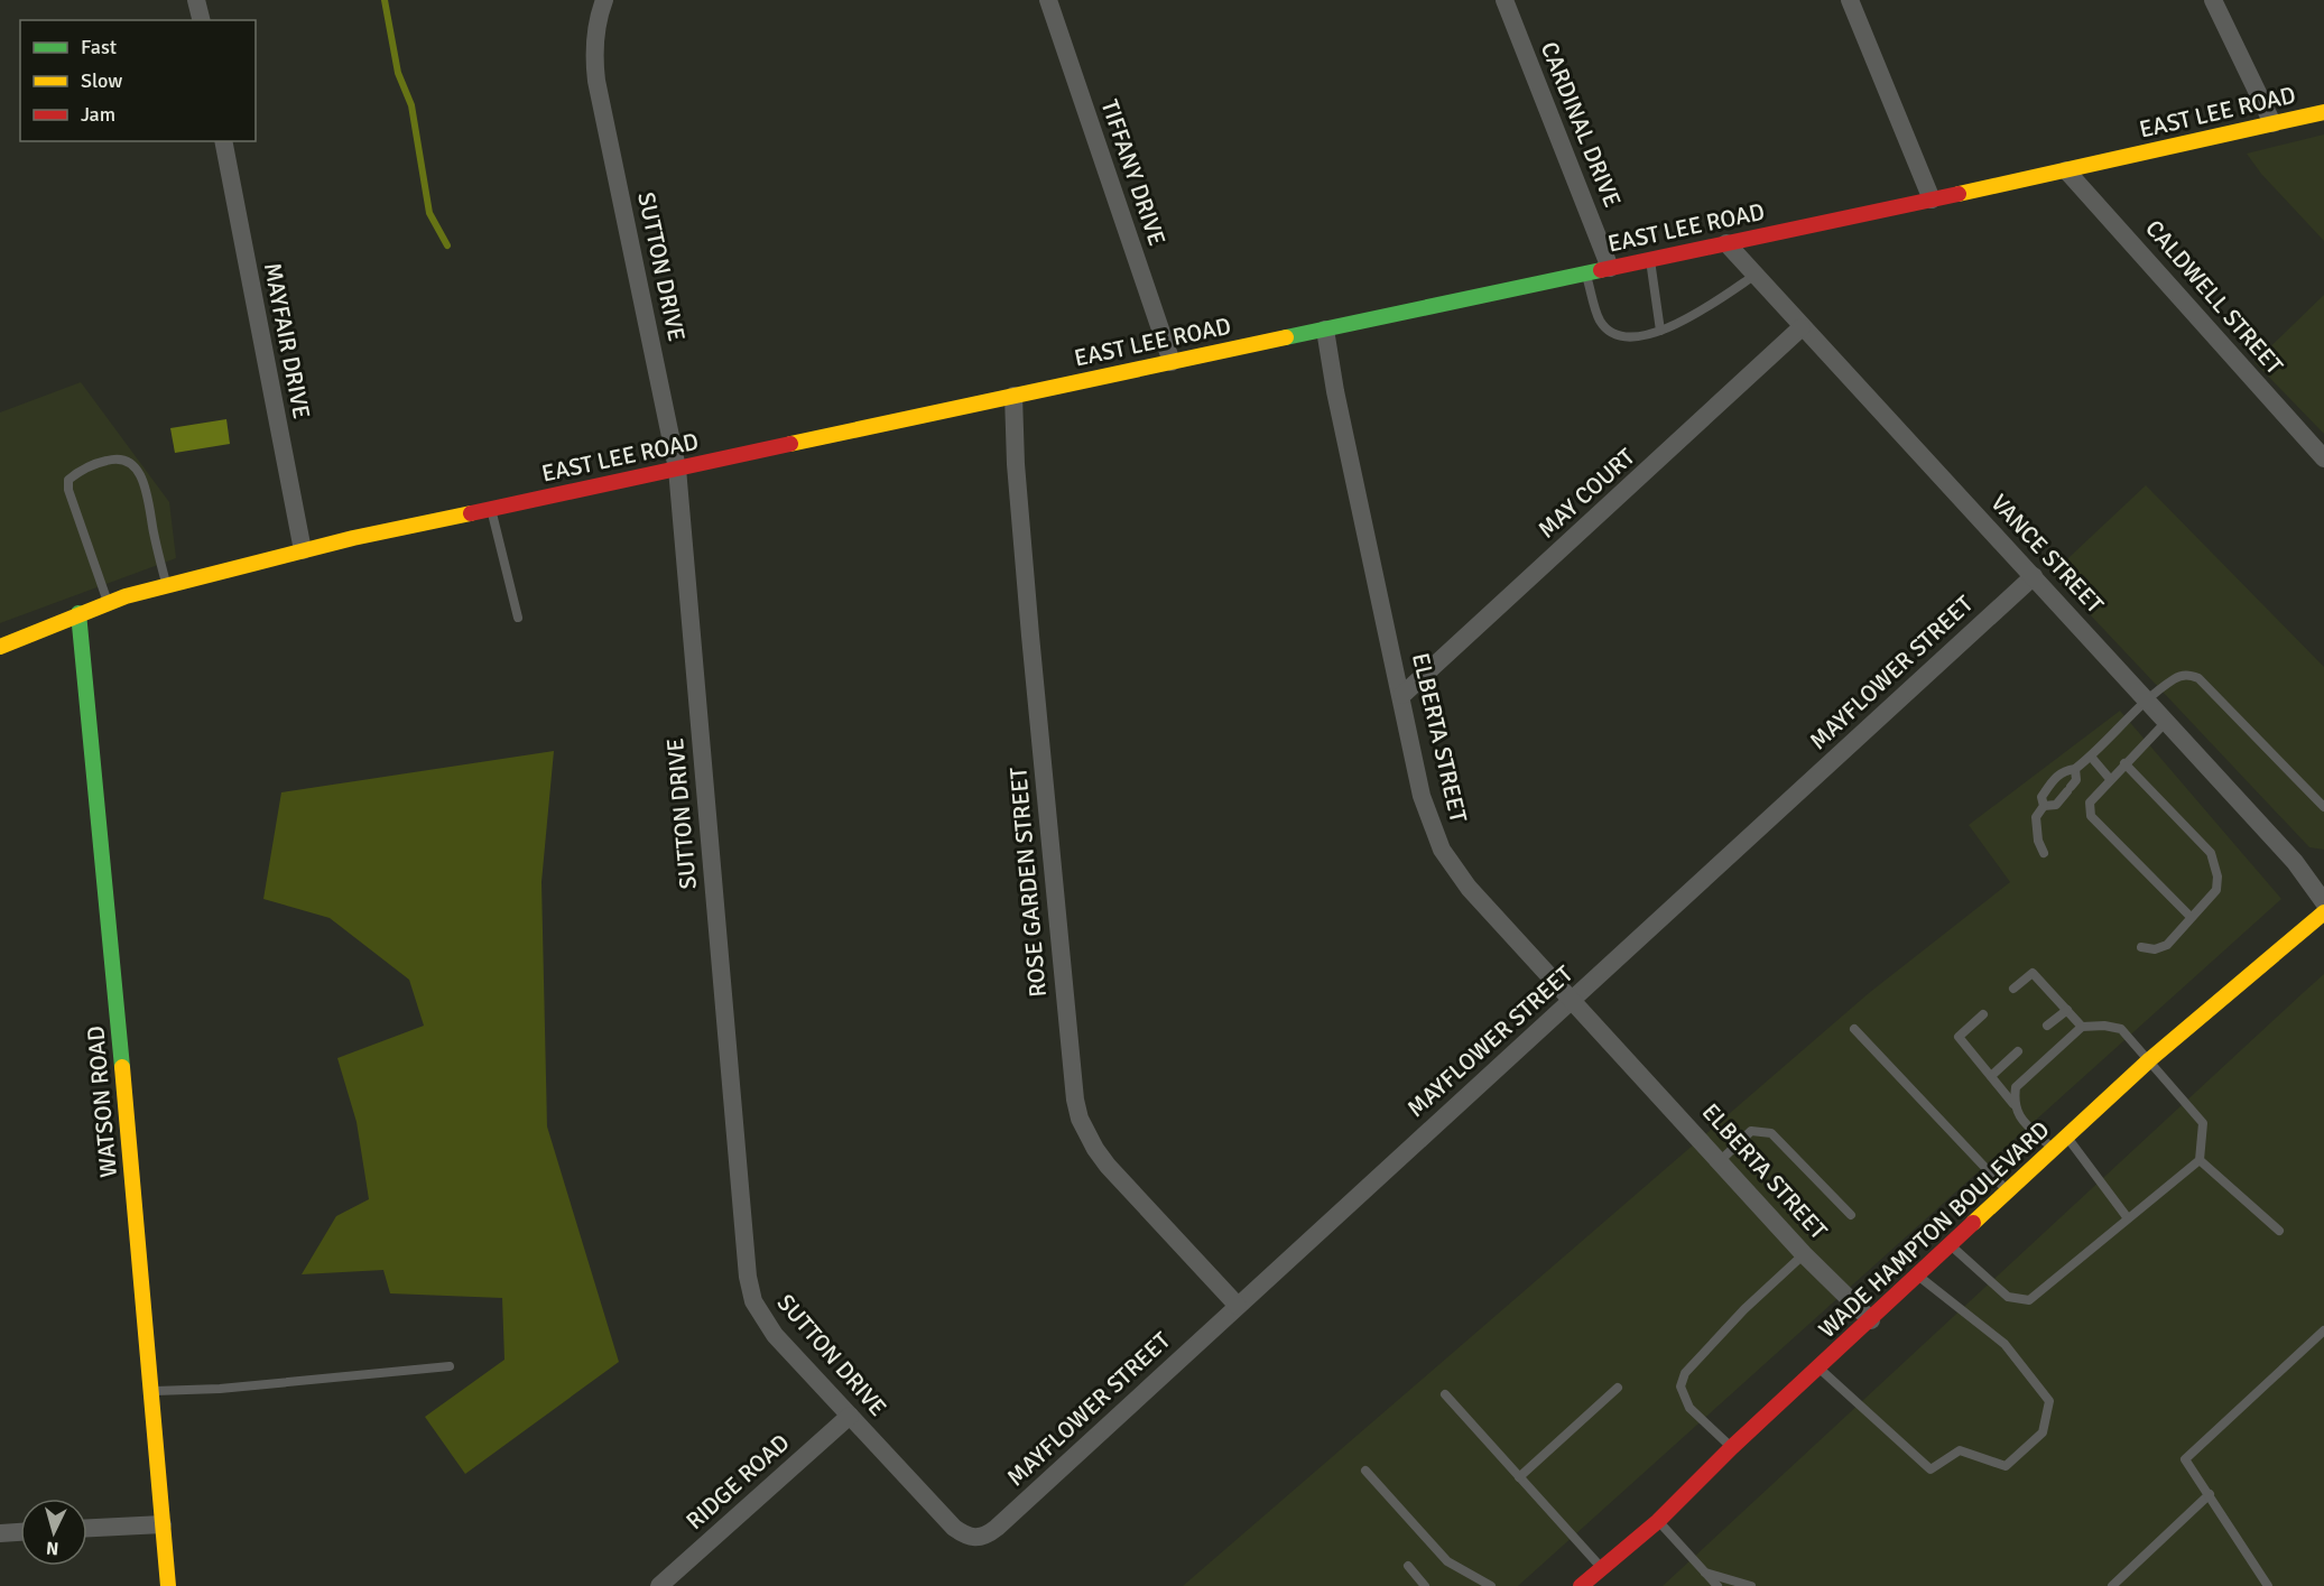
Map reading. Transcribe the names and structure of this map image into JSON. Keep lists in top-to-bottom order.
{
  "streets": {
    "street": [
      "EAST LEE ROAD",
      "CARDINAL DRIVE",
      "TIFFANY DRIVE",
      "SUTTON DRIVE",
      "CALDWELL STREET",
      "MAYFAIR DRIVE",
      "MAY COURT",
      "VANCE STREET",
      "MAYFLOWER STREET",
      "ELBERTA STREET",
      "ROSE GARDEN STREET",
      "WATSON ROAD",
      "WADE HAMPTON BOULEVARD",
      "RIDGE ROAD"
    ]
  },
  "crossings": [
    ["EAST LEE ROAD", "CARDINAL DRIVE"],
    ["EAST LEE ROAD", "TIFFANY DRIVE"],
    ["EAST LEE ROAD", "SUTTON DRIVE"],
    ["EAST LEE ROAD", "CALDWELL STREET"],
    ["EAST LEE ROAD", "MAYFAIR DRIVE"],
    ["EAST LEE ROAD", "VANCE STREET"],
    ["EAST LEE ROAD", "ELBERTA STREET"],
    ["EAST LEE ROAD", "ROSE GARDEN STREET"],
    ["EAST LEE ROAD", "WATSON ROAD"],
    ["SUTTON DRIVE", "MAYFLOWER STREET"],
    ["SUTTON DRIVE", "RIDGE ROAD"],
    ["MAY COURT", "VANCE STREET"],
    ["MAY COURT", "ELBERTA STREET"],
    ["VANCE STREET", "MAYFLOWER STREET"],
    ["MAYFLOWER STREET", "ELBERTA STREET"],
    ["MAYFLOWER STREET", "ROSE GARDEN STREET"],
    ["ELBERTA STREET", "WADE HAMPTON BOULEVARD"]
  ],
  "legend": ["Fast", "Slow", "Jam"],
  "north": "bottom"
}
